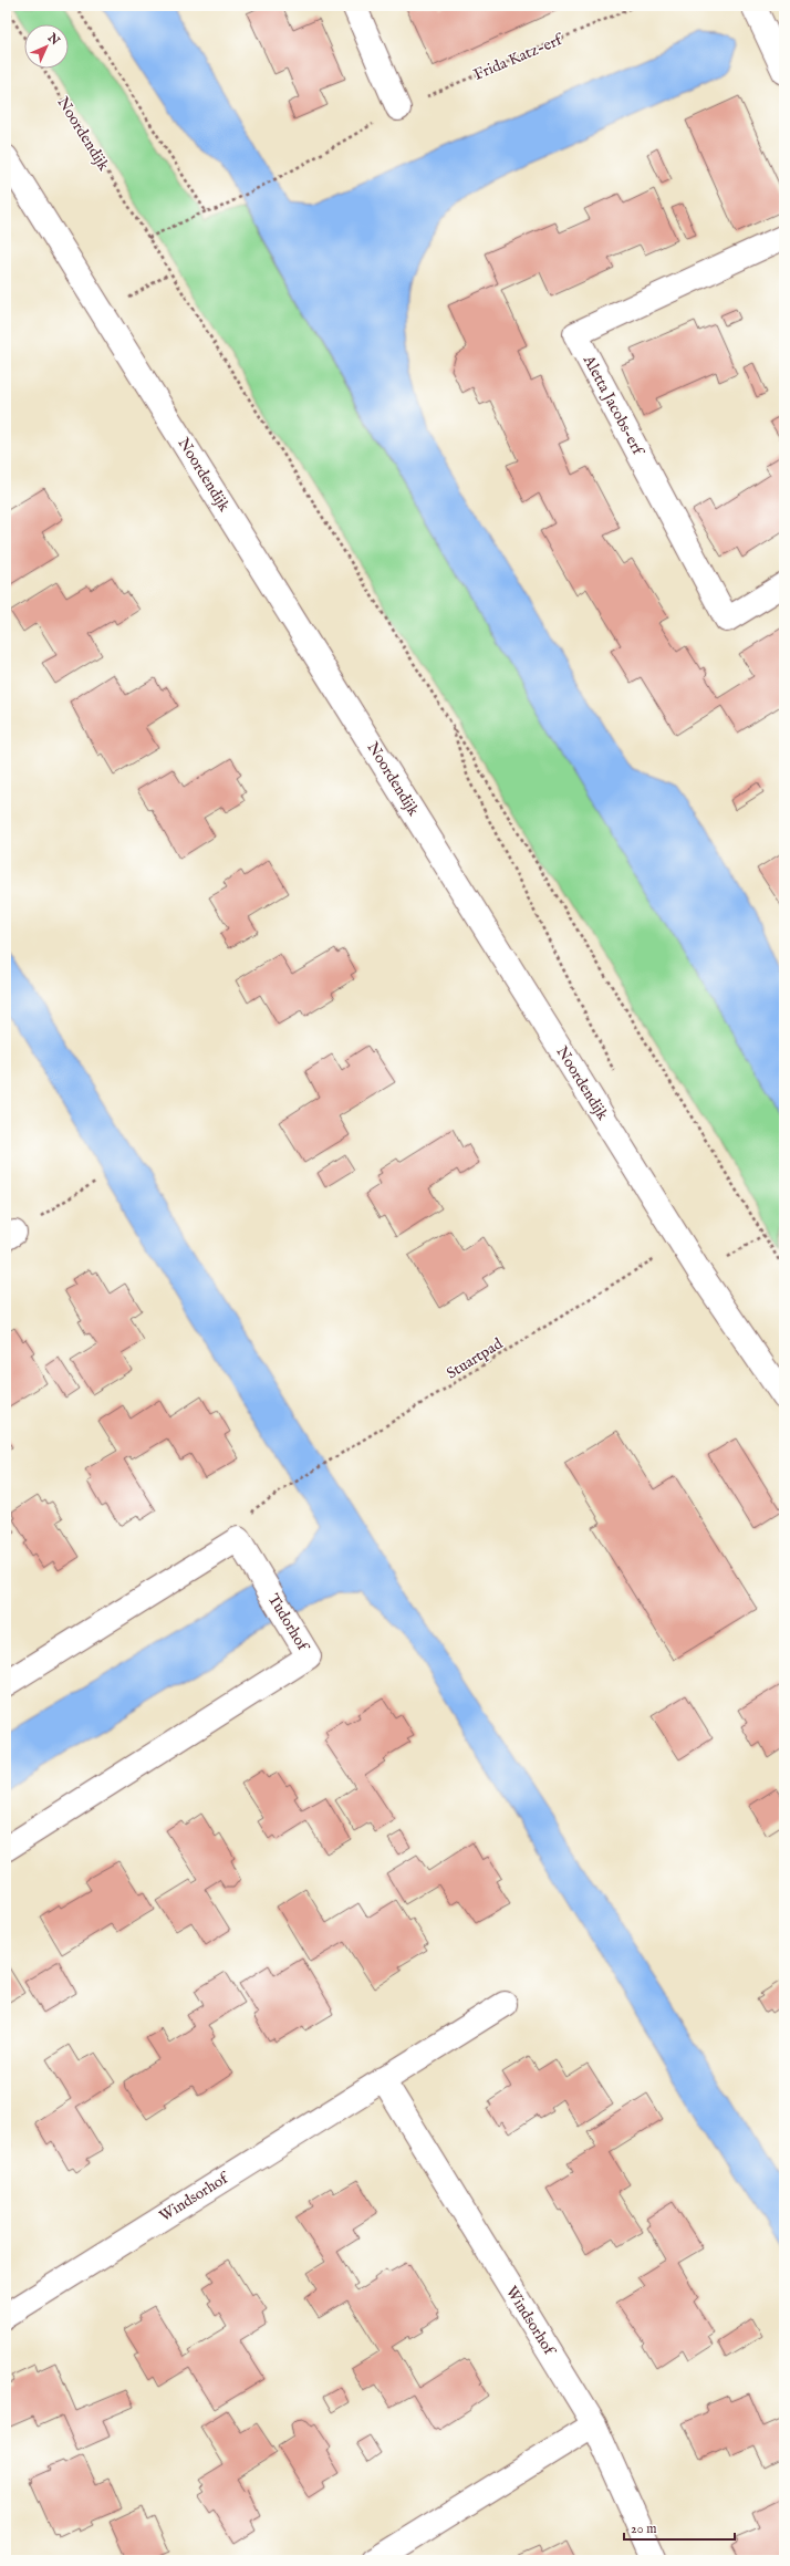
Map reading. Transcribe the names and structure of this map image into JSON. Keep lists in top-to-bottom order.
{
  "streets": {
    "street": [
      "Noordendijk",
      "Aletta Jacobs-erf",
      "Tudorhof",
      "Windsorhof"
    ],
    "path": ["Frida Katz-erf", "Stuartpad"]
  },
  "crossings": [
    ["Frida Katz-erf", "Noordendijk"],
    ["Noordendijk", "Stuartpad"]
  ],
  "scale_bar": "20 m",
  "north": "top right"
}
